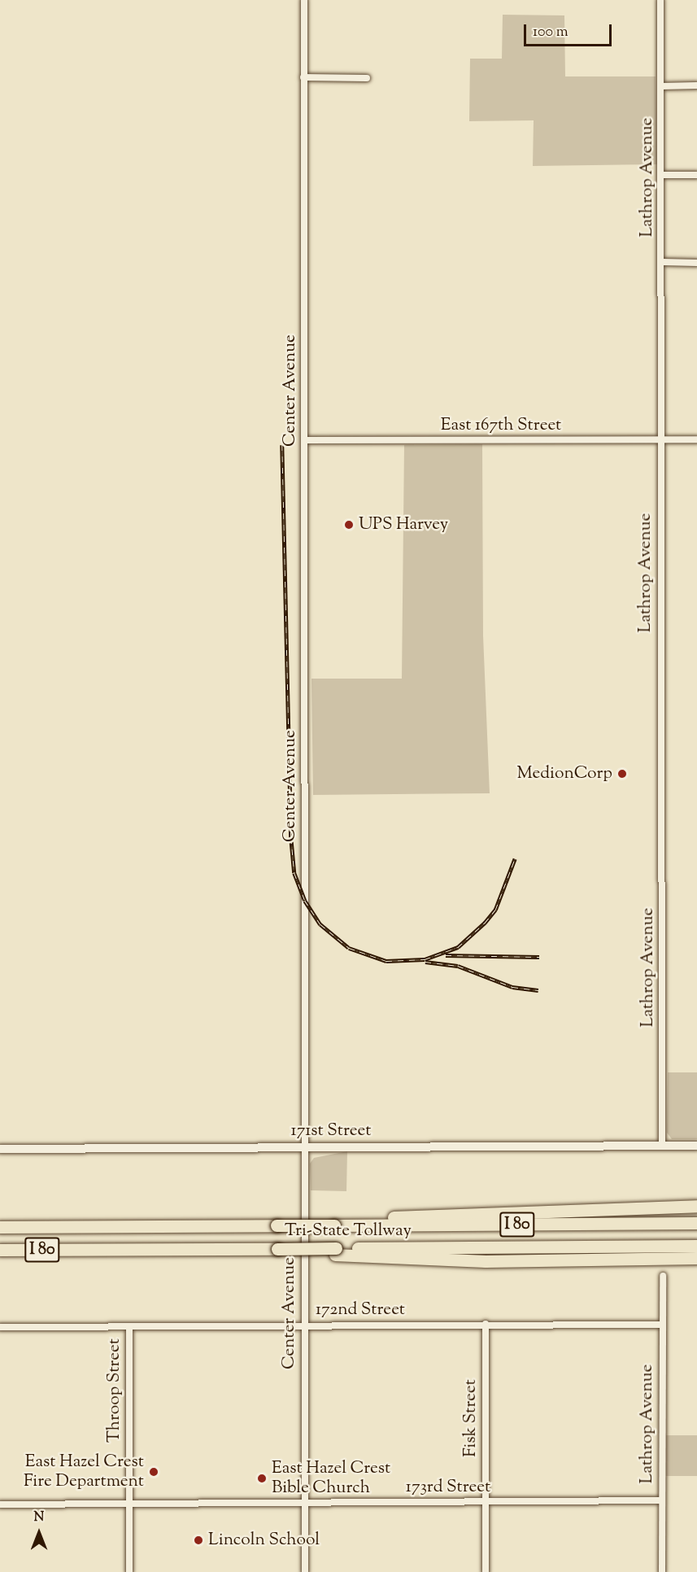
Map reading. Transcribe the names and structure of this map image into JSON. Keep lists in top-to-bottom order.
{
  "streets": {
    "highway": ["I 80", "Tri-State Tollway"],
    "street": [
      "Lathrop Avenue",
      "Center Avenue",
      "East 167th Street",
      "171st Street",
      "172nd Street",
      "Throop Street",
      "Fisk Street",
      "173rd Street"
    ]
  },
  "crossings": [
    ["Lathrop Avenue", "East 167th Street"],
    ["Lathrop Avenue", "171st Street"],
    ["Lathrop Avenue", "172nd Street"],
    ["Lathrop Avenue", "173rd Street"],
    ["Center Avenue", "East 167th Street"],
    ["Center Avenue", "171st Street"],
    ["Center Avenue", "172nd Street"],
    ["Center Avenue", "173rd Street"],
    ["172nd Street", "Throop Street"],
    ["172nd Street", "Fisk Street"],
    ["Throop Street", "173rd Street"],
    ["Fisk Street", "173rd Street"]
  ],
  "places": [
    "UPS Harvey",
    "MedionCorp",
    "East Hazel Crest Fire Department",
    "East Hazel Crest Bible Church",
    "Lincoln School"
  ],
  "scale_bar": "100 m",
  "north": "top"
}
